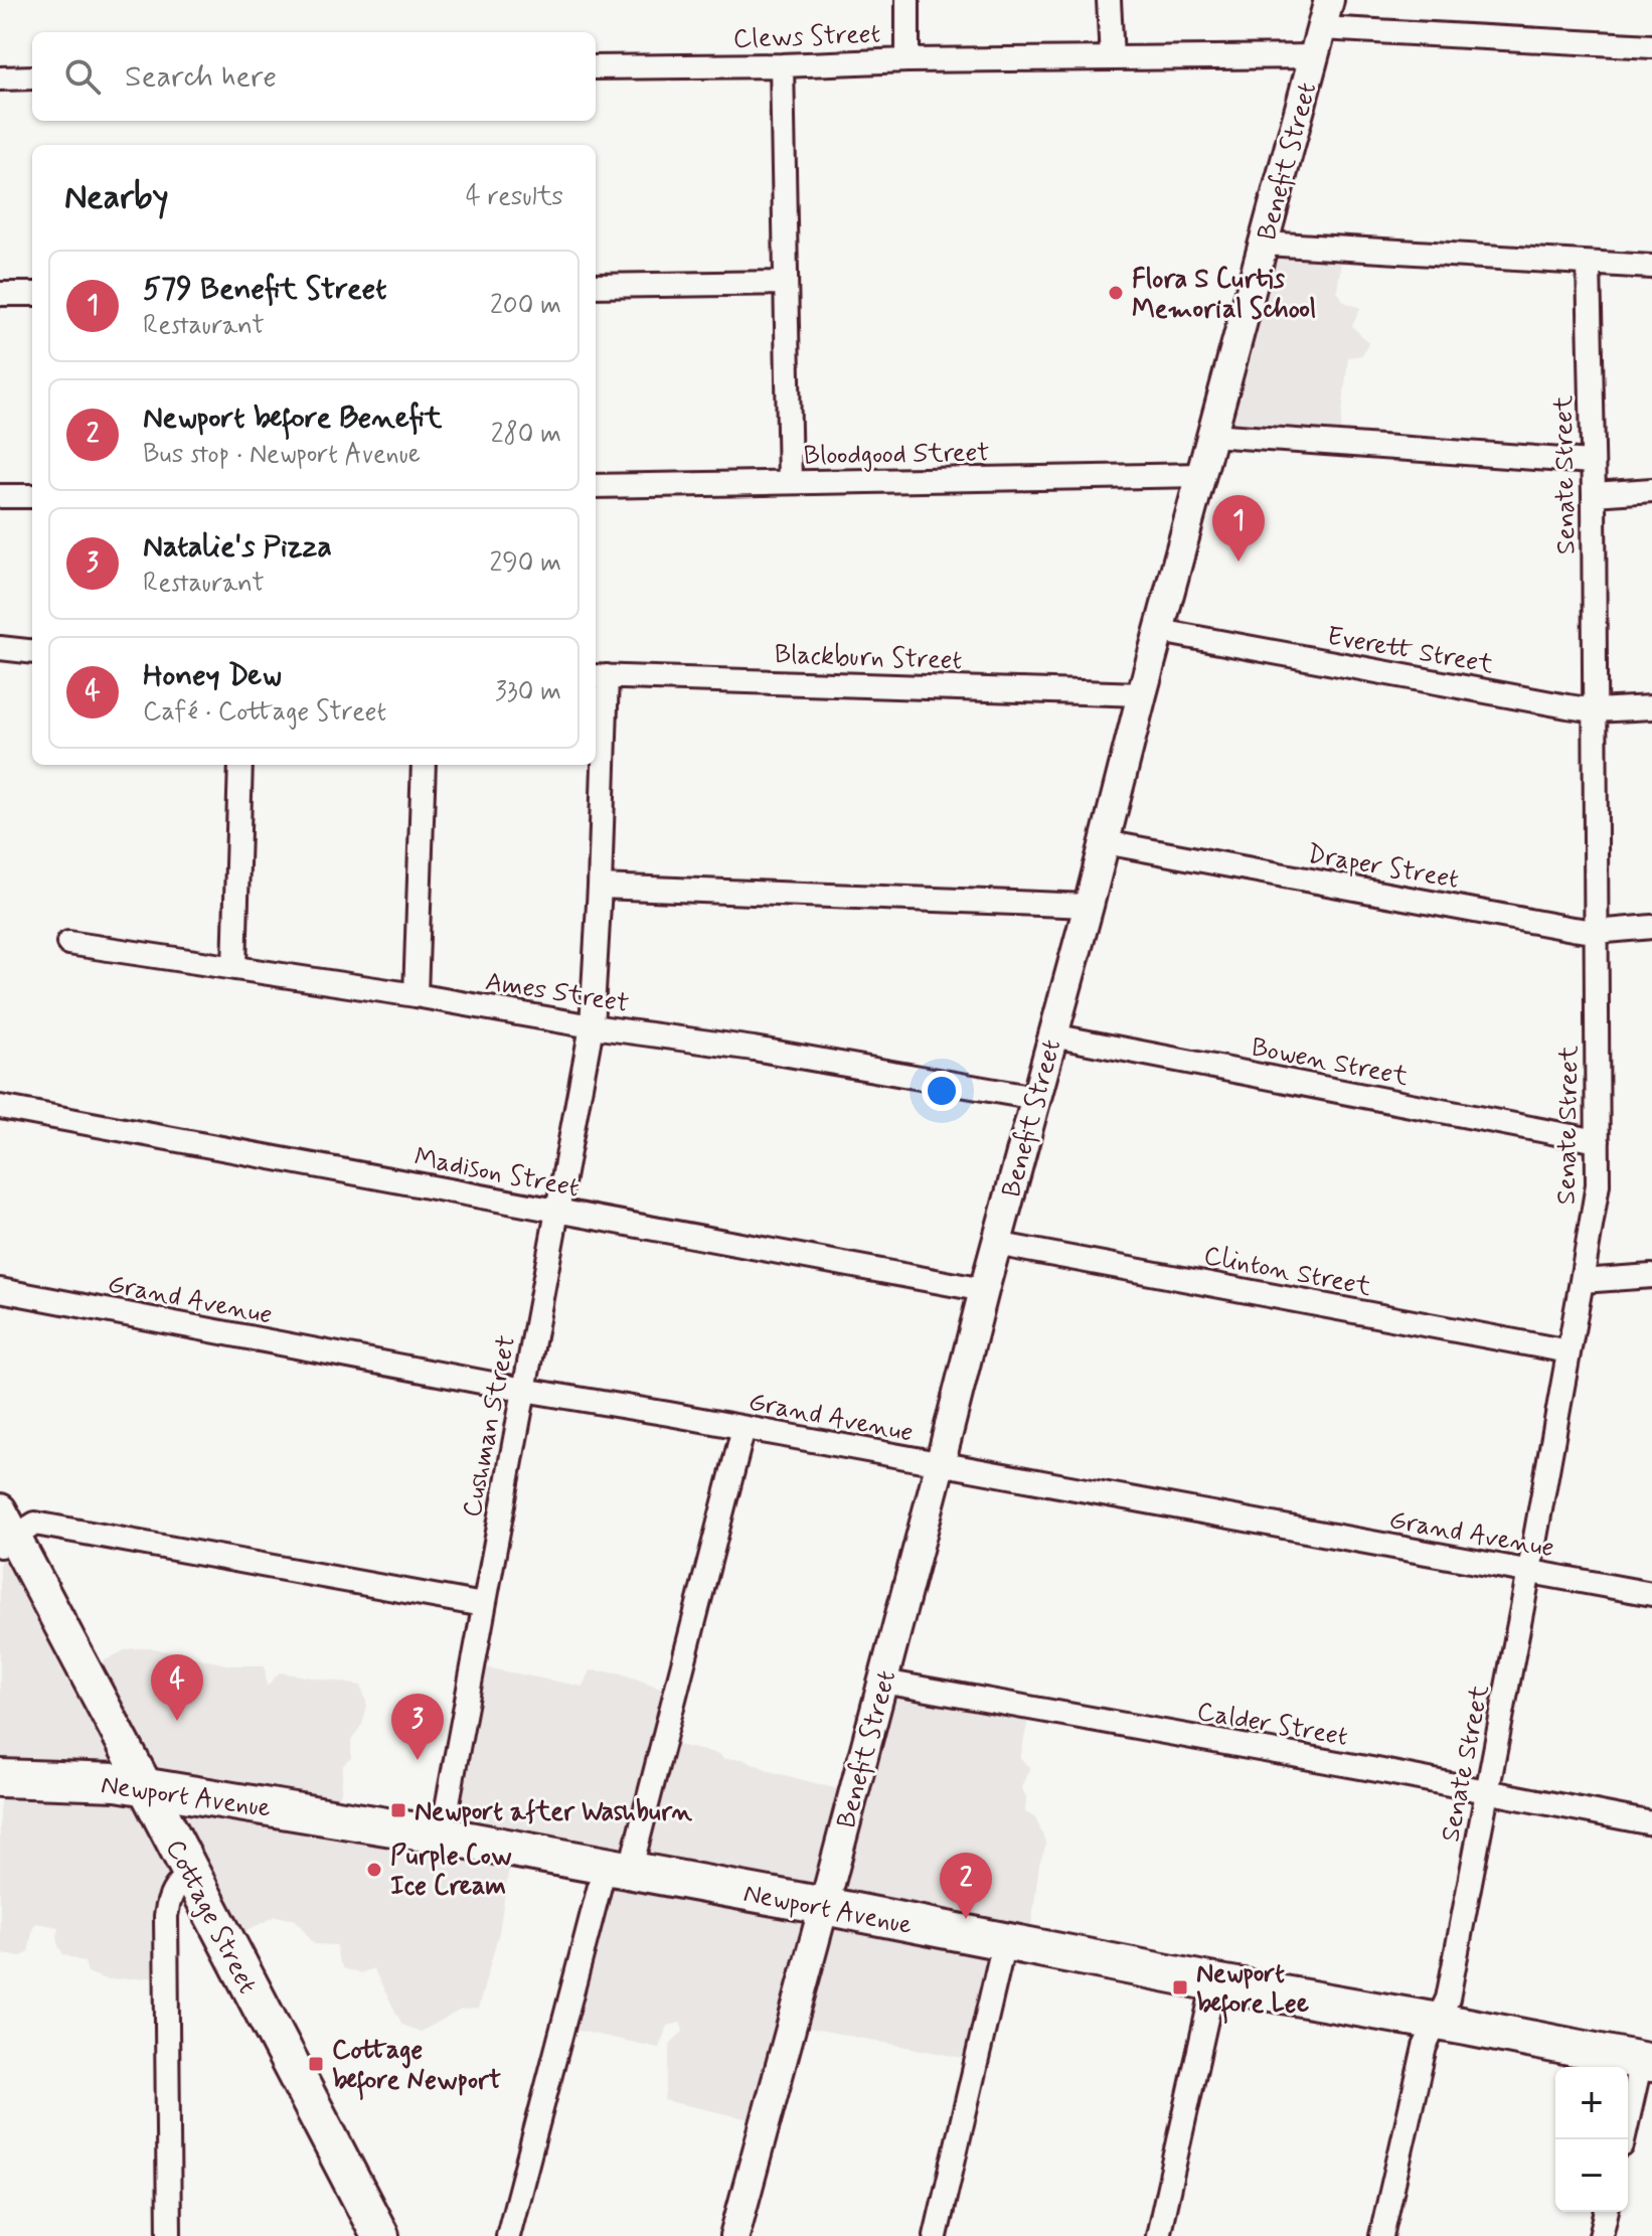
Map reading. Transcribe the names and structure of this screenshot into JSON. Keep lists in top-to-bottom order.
{
  "streets": {
    "main road": ["Newport Avenue", "Cottage Street"],
    "street": [
      "Clews Street",
      "Benefit Street",
      "Bloodgood Street",
      "Senate Street",
      "Everett Street",
      "Blackburn Street",
      "Draper Street",
      "Ames Street",
      "Bowen Street",
      "Madison Street",
      "Clinton Street",
      "Grand Avenue",
      "Cushman Street",
      "Calder Street"
    ]
  },
  "crossings": [
    ["Clews Street", "Benefit Street"],
    ["Benefit Street", "Bloodgood Street"],
    ["Benefit Street", "Everett Street"],
    ["Benefit Street", "Blackburn Street"],
    ["Benefit Street", "Draper Street"],
    ["Benefit Street", "Ames Street"],
    ["Benefit Street", "Bowen Street"],
    ["Benefit Street", "Madison Street"],
    ["Benefit Street", "Clinton Street"],
    ["Benefit Street", "Grand Avenue"],
    ["Benefit Street", "Calder Street"],
    ["Benefit Street", "Newport Avenue"],
    ["Senate Street", "Everett Street"],
    ["Senate Street", "Draper Street"],
    ["Senate Street", "Bowen Street"],
    ["Senate Street", "Clinton Street"],
    ["Senate Street", "Grand Avenue"],
    ["Senate Street", "Calder Street"],
    ["Senate Street", "Newport Avenue"],
    ["Blackburn Street", "Cushman Street"],
    ["Ames Street", "Cushman Street"],
    ["Madison Street", "Cushman Street"],
    ["Grand Avenue", "Cushman Street"],
    ["Cushman Street", "Newport Avenue"],
    ["Newport Avenue", "Cottage Street"]
  ],
  "places": {
    "other": ["Flora S Curtis Memorial School", "Purple Cow Ice Cream"],
    "transit": ["Newport after Washburn", "Newport before Lee", "Cottage before Newport"]
  },
  "page": {
    "search": "Search here",
    "heading": ["Nearby", "4 results"],
    "list": [
      {
        "mark": "1",
        "name": "579 Benefit Street",
        "note": "Restaurant",
        "value": "200 m"
      },
      {
        "mark": "2",
        "name": "Newport before Benefit",
        "note": "Bus stop · Newport Avenue",
        "value": "280 m"
      },
      {
        "mark": "3",
        "name": "Natalie's Pizza",
        "note": "Restaurant",
        "value": "290 m"
      },
      {
        "mark": "4",
        "name": "Honey Dew",
        "note": "Café · Cottage Street",
        "value": "330 m"
      }
    ],
    "pins": [
      "1",
      "4",
      "3",
      "2"
    ],
    "map_buttons": ["+", "−"]
  }
}
